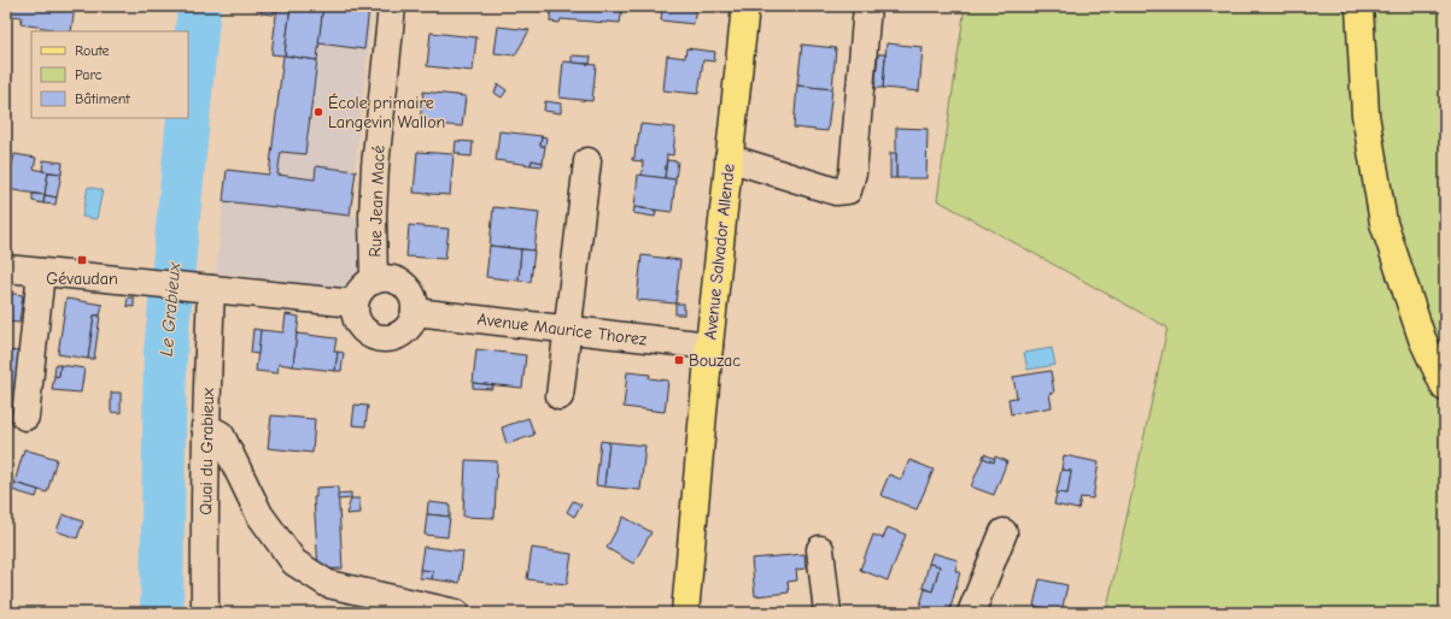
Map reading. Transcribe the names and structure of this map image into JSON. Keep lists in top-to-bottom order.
{
  "streets": {
    "main road": ["Avenue Salvador Allende"],
    "street": ["Rue Jean Macé", "Avenue Maurice Thorez", "Quai du Grabieux"]
  },
  "crossings": [
    ["Rue Jean Macé", "Avenue Maurice Thorez"],
    ["Avenue Salvador Allende", "Avenue Maurice Thorez"]
  ],
  "water": ["Le Grabieux"],
  "places": {
    "other": ["École primaire Langevin Wallon"],
    "transit": ["Gévaudan", "Bouzac"]
  },
  "legend": ["Route", "Parc", "Bâtiment"]
}
